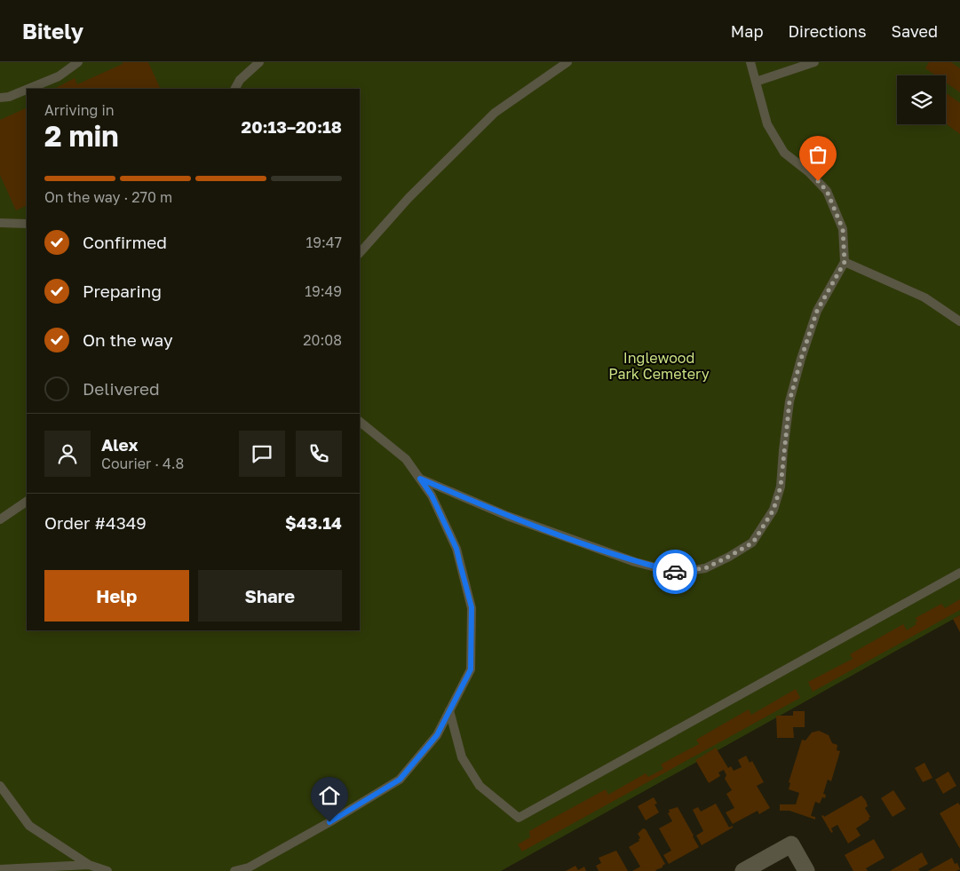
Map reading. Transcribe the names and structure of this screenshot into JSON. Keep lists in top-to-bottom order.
{
  "parks": ["Inglewood Park Cemetery"],
  "page": {
    "header": "Bitely",
    "nav": ["Map", "Directions", "Saved"],
    "heading": ["2 min", "Arriving in", "20:13–20:18"],
    "panel": [
      "Alex",
      "Courier · 4.8",
      "Order #4349",
      "$43.14"
    ],
    "bar": "On the way · 270 m",
    "list": [
      ["Confirmed", "19:47"],
      ["Preparing", "19:49"],
      ["On the way", "20:08"],
      "Delivered"
    ],
    "buttons": ["Help", "Share"]
  }
}
